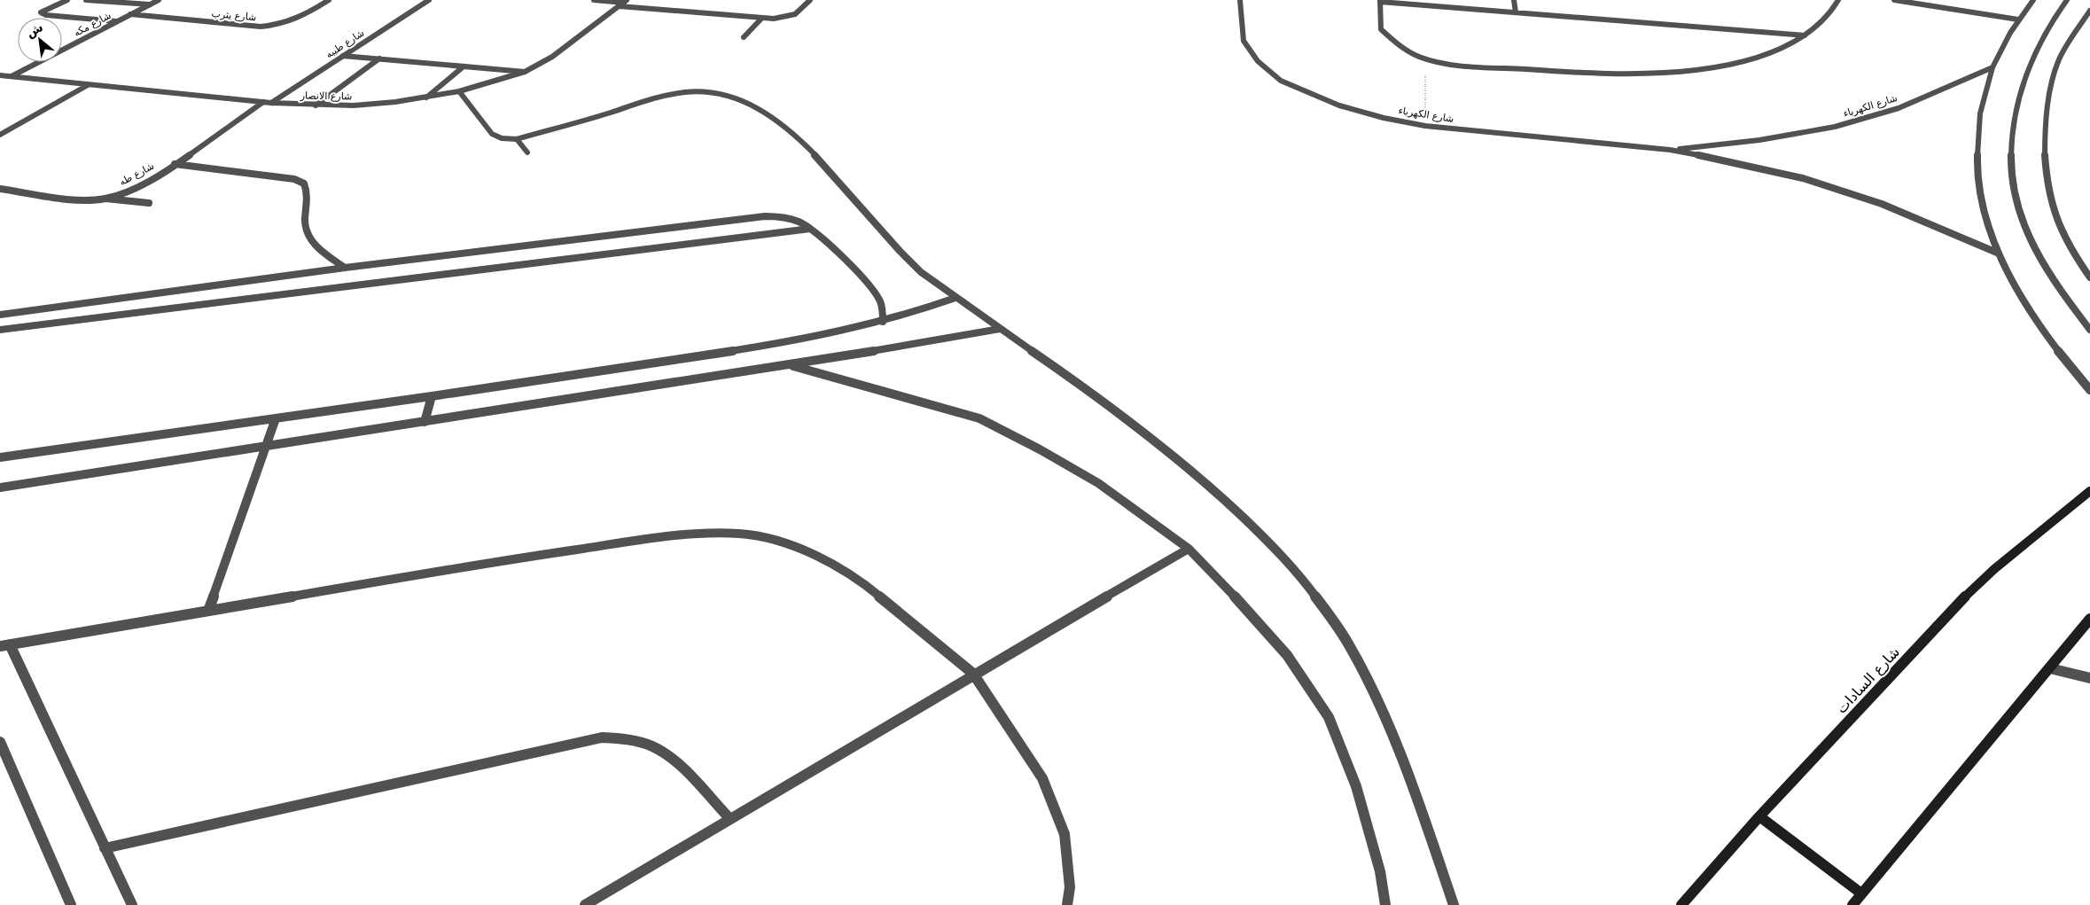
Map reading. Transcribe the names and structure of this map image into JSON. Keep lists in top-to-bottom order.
{
  "streets": {
    "main road": ["شارع السادات"],
    "street": [
      "شارع يثرب",
      "شارع مكه",
      "شارع طيبه",
      "شارع الانصار",
      "شارع الكهرباء",
      "شارع طه"
    ]
  },
  "crossings": [
    ["شارع يثرب", "شارع مكه"],
    ["شارع مكه", "شارع الانصار"],
    ["شارع طيبه", "شارع الانصار"],
    ["شارع الانصار", "شارع طه"]
  ],
  "north": "top left"
}
